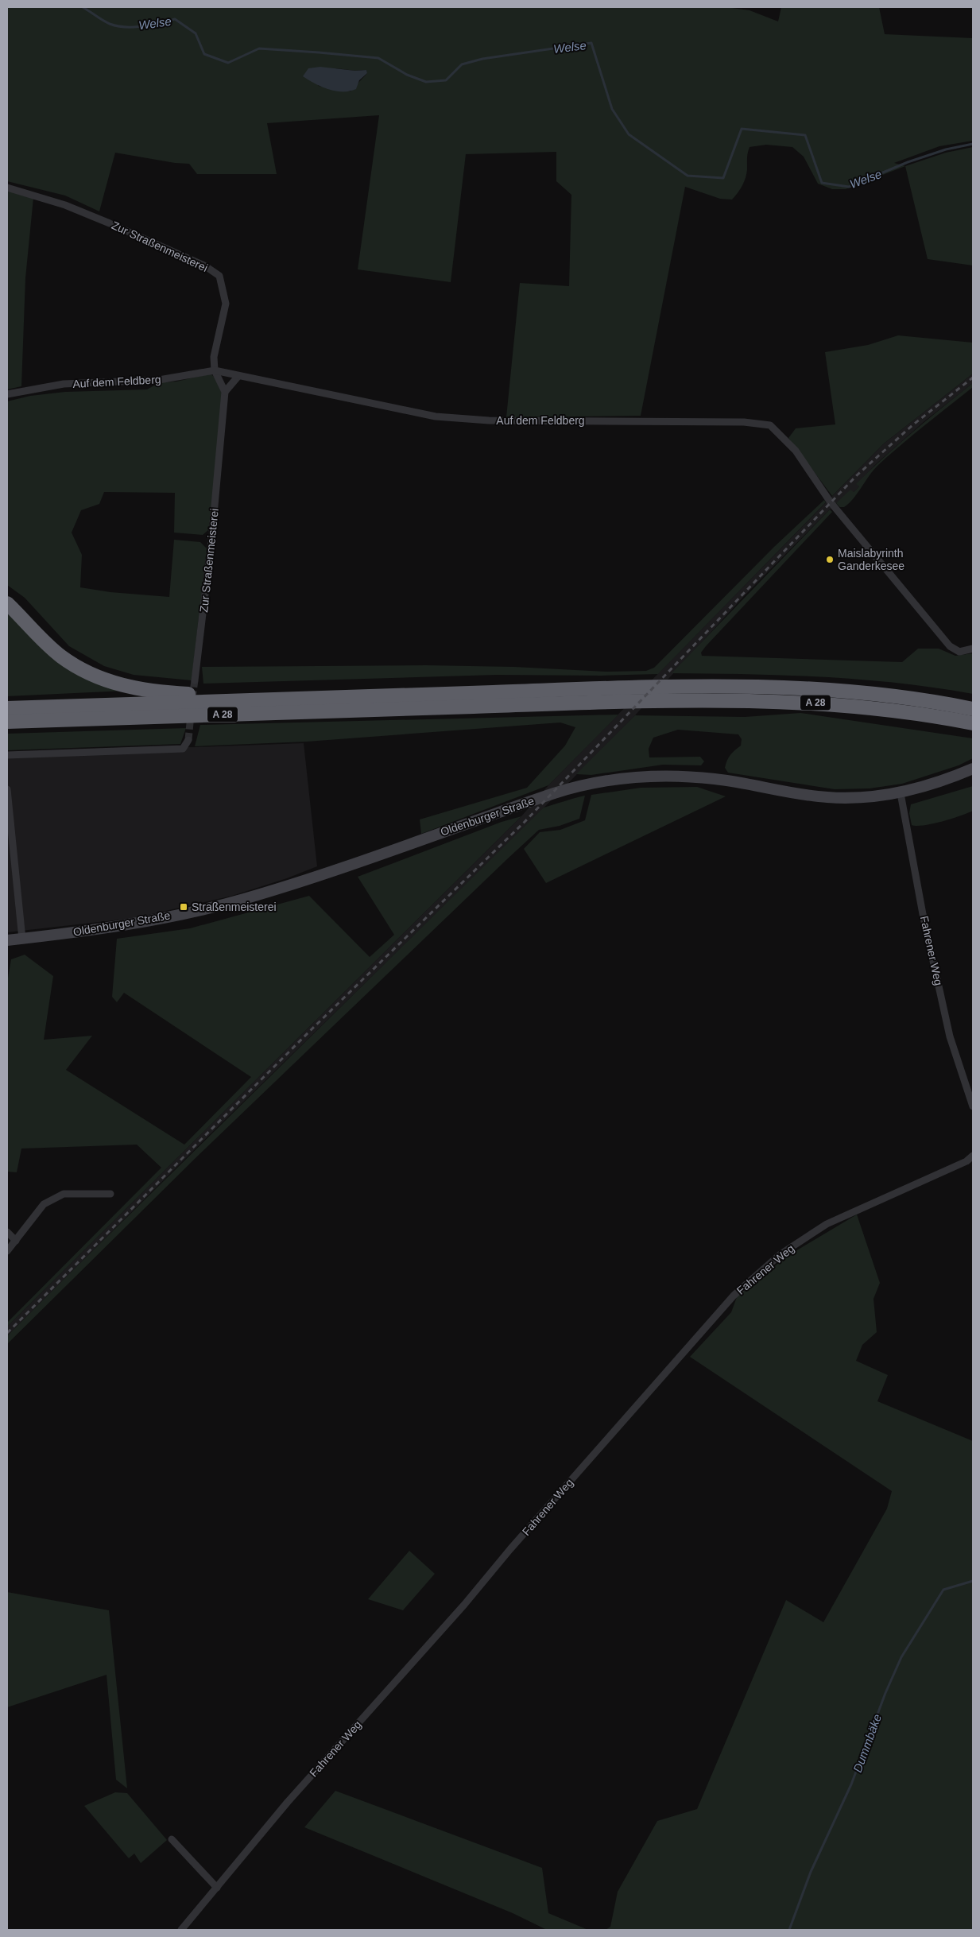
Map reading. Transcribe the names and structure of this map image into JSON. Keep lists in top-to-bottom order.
{
  "streets": {
    "highway": ["A 28"],
    "main road": ["Oldenburger Straße"],
    "street": ["Zur Straßenmeisterei", "Auf dem Feldberg", "Fahrener Weg"]
  },
  "crossings": [
    ["Zur Straßenmeisterei", "Auf dem Feldberg"],
    ["Oldenburger Straße", "Fahrener Weg"]
  ],
  "water": ["Welse", "Dummbäke"],
  "places": {
    "other": ["Maislabyrinth Ganderkesee"],
    "transit": ["Straßenmeisterei"]
  }
}
